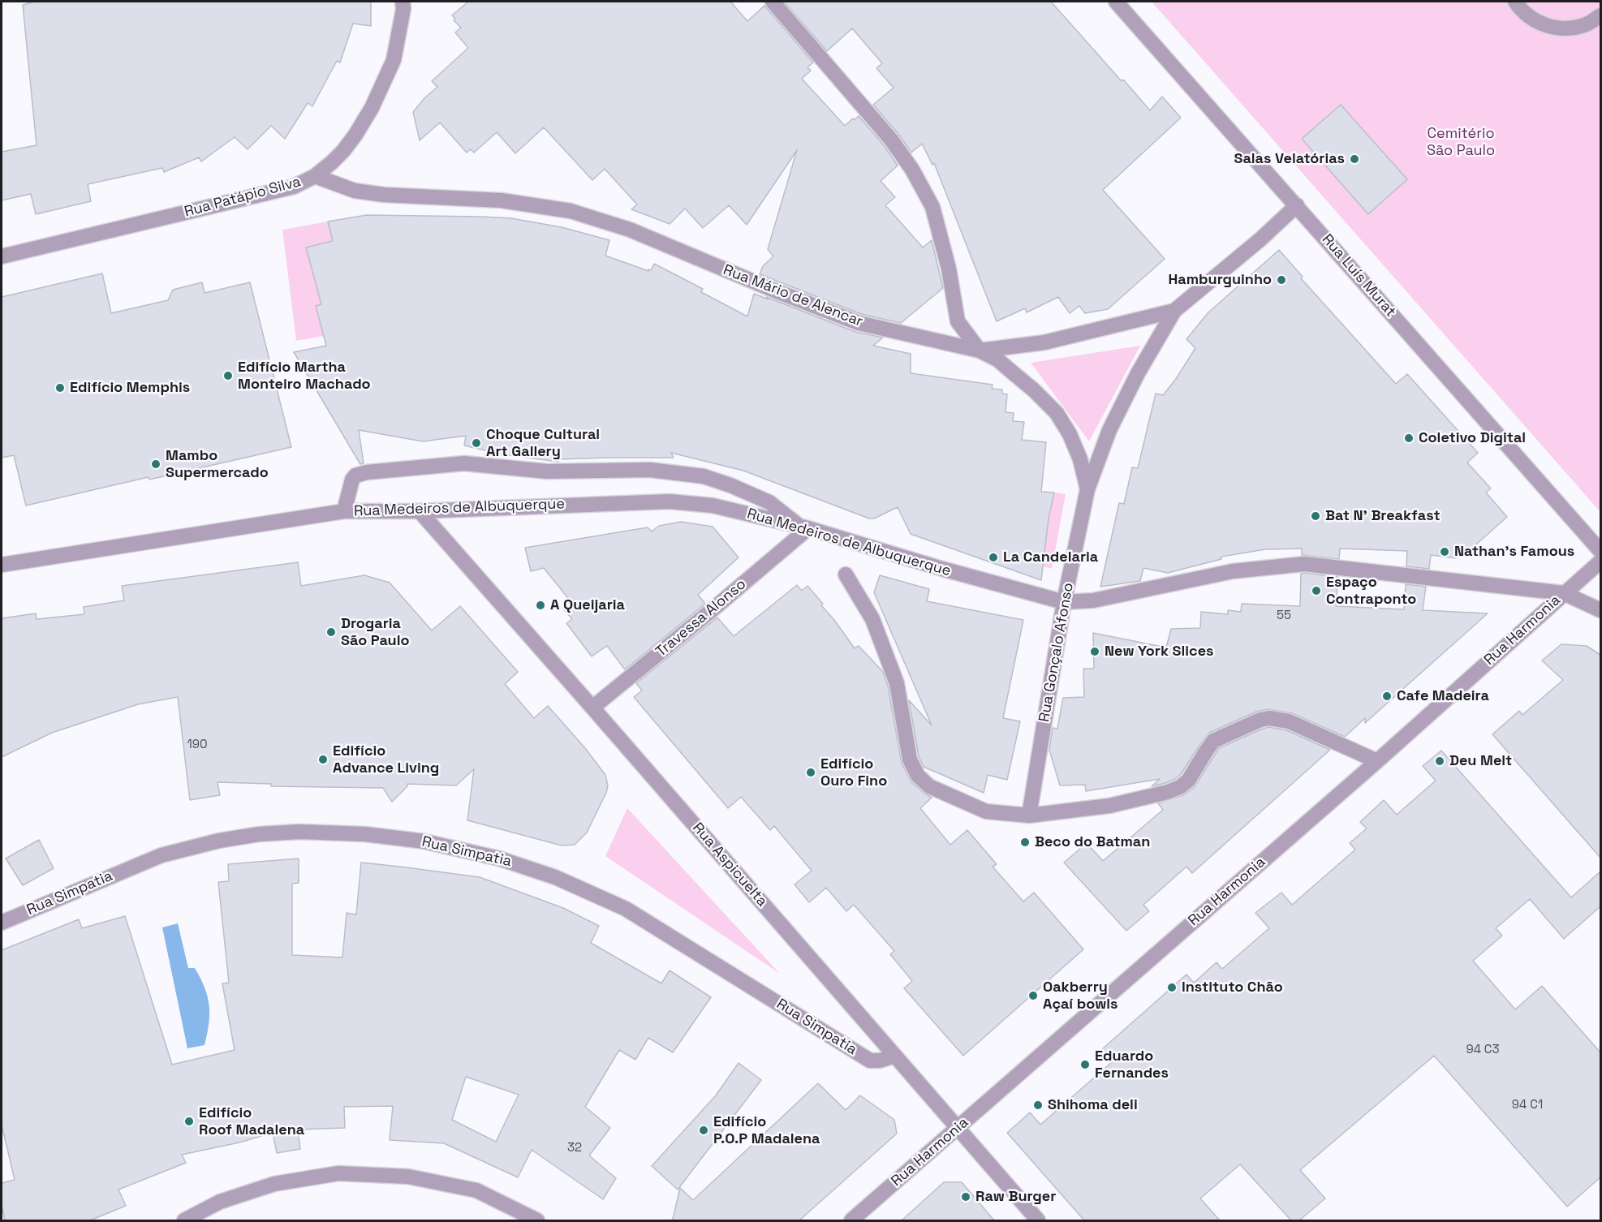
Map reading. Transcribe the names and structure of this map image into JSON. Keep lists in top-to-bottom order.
{
  "streets": {
    "street": [
      "Rua Patápio Silva",
      "Rua Luís Murat",
      "Rua Mário de Alencar",
      "Rua Medeiros de Albuquerque",
      "Travessa Alonso",
      "Rua Harmonia",
      "Rua Gonçalo Afonso",
      "Rua Simpatia",
      "Rua Aspicuelta"
    ]
  },
  "crossings": [
    ["Rua Patápio Silva", "Rua Mário de Alencar"],
    ["Rua Luís Murat", "Rua Mário de Alencar"],
    ["Rua Mário de Alencar", "Rua Gonçalo Afonso"],
    ["Rua Medeiros de Albuquerque", "Travessa Alonso"],
    ["Rua Medeiros de Albuquerque", "Rua Harmonia"],
    ["Rua Medeiros de Albuquerque", "Rua Gonçalo Afonso"],
    ["Rua Medeiros de Albuquerque", "Rua Aspicuelta"],
    ["Travessa Alonso", "Rua Aspicuelta"],
    ["Rua Harmonia", "Rua Aspicuelta"],
    ["Rua Simpatia", "Rua Aspicuelta"]
  ],
  "parks": ["Cemitério São Paulo"],
  "places": [
    "Salas Velatórias",
    "Hamburguinho",
    "Edifício Martha Monteiro Machado",
    "Edifício Memphis",
    "Coletivo Digital",
    "Choque Cultural Art Gallery",
    "Mambo Supermercado",
    "Bat N' Breakfast",
    "Nathan's Famous",
    "La Candelaria",
    "Espaço Contraponto",
    "A Queijaria",
    "Drogaria São Paulo",
    "New York Slices",
    "Cafe Madeira",
    "Edifício Advance Living",
    "Deu Melt",
    "Edifício Ouro Fino",
    "Beco do Batman",
    "Instituto Chão",
    "Oakberry Açaí bowls",
    "Eduardo Fernandes",
    "Shihoma deli",
    "Edifício Roof Madalena",
    "Edifício P.O.P Madalena",
    "Raw Burger"
  ],
  "house_numbers": [
    "55",
    "190",
    "94 C3",
    "94 C1",
    "32"
  ]
}
